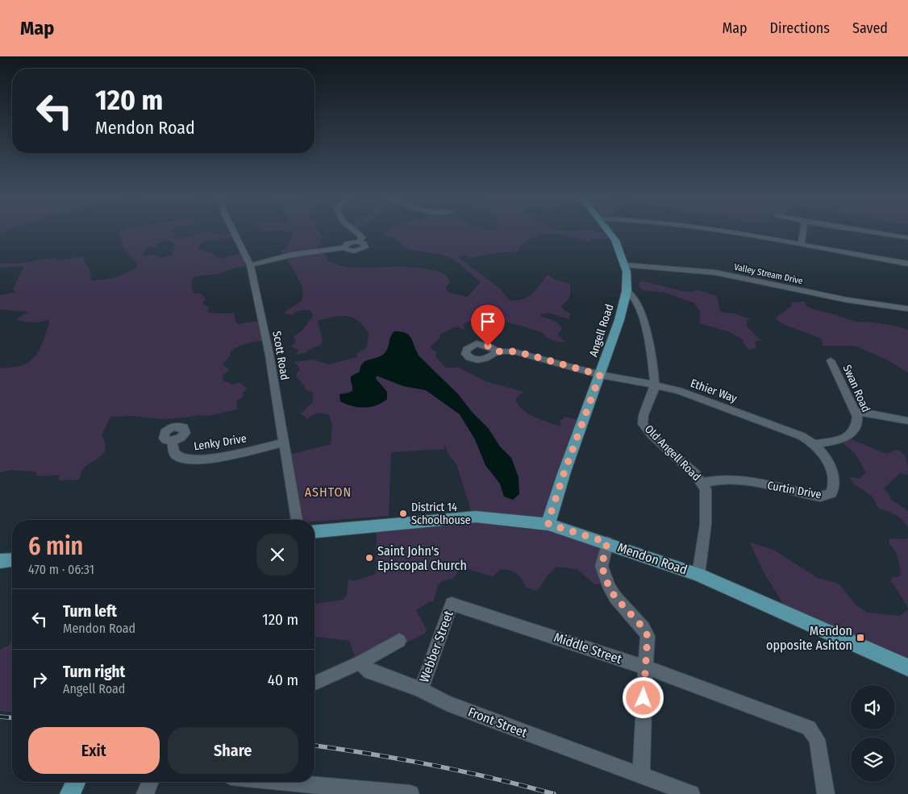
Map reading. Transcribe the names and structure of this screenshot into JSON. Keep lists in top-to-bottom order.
{
  "streets": {
    "main road": ["Angell Road", "Mendon Road"],
    "street": [
      "Valley Stream Drive",
      "Scott Road",
      "Swan Road",
      "Ethier Way",
      "Lenky Drive",
      "Old Angell Road",
      "Curtin Drive",
      "Webber Street",
      "Middle Street",
      "Front Street"
    ]
  },
  "crossings": [
    ["Valley Stream Drive", "Angell Road"],
    ["Angell Road", "Ethier Way"],
    ["Angell Road", "Old Angell Road"],
    ["Angell Road", "Mendon Road"],
    ["Scott Road", "Lenky Drive"],
    ["Swan Road", "Ethier Way"],
    ["Swan Road", "Curtin Drive"],
    ["Ethier Way", "Old Angell Road"],
    ["Ethier Way", "Curtin Drive"],
    ["Old Angell Road", "Curtin Drive"],
    ["Old Angell Road", "Mendon Road"],
    ["Webber Street", "Middle Street"],
    ["Webber Street", "Front Street"]
  ],
  "districts": ["ASHTON"],
  "places": {
    "other": ["District 14 Schoolhouse", "Saint John's Episcopal Church"],
    "transit": ["Mendon opposite Ashton"]
  },
  "page": {
    "header": "Map",
    "nav": ["Map", "Directions", "Saved"],
    "turn": ["120 m", "Mendon Road"],
    "heading": ["6 min", "470 m · 06:31"],
    "list": [
      {
        "name": "Turn left",
        "note": "Mendon Road",
        "value": "120 m"
      },
      {
        "name": "Turn right",
        "note": "Angell Road",
        "value": "40 m"
      }
    ],
    "buttons": ["Exit", "Share"]
  }
}
